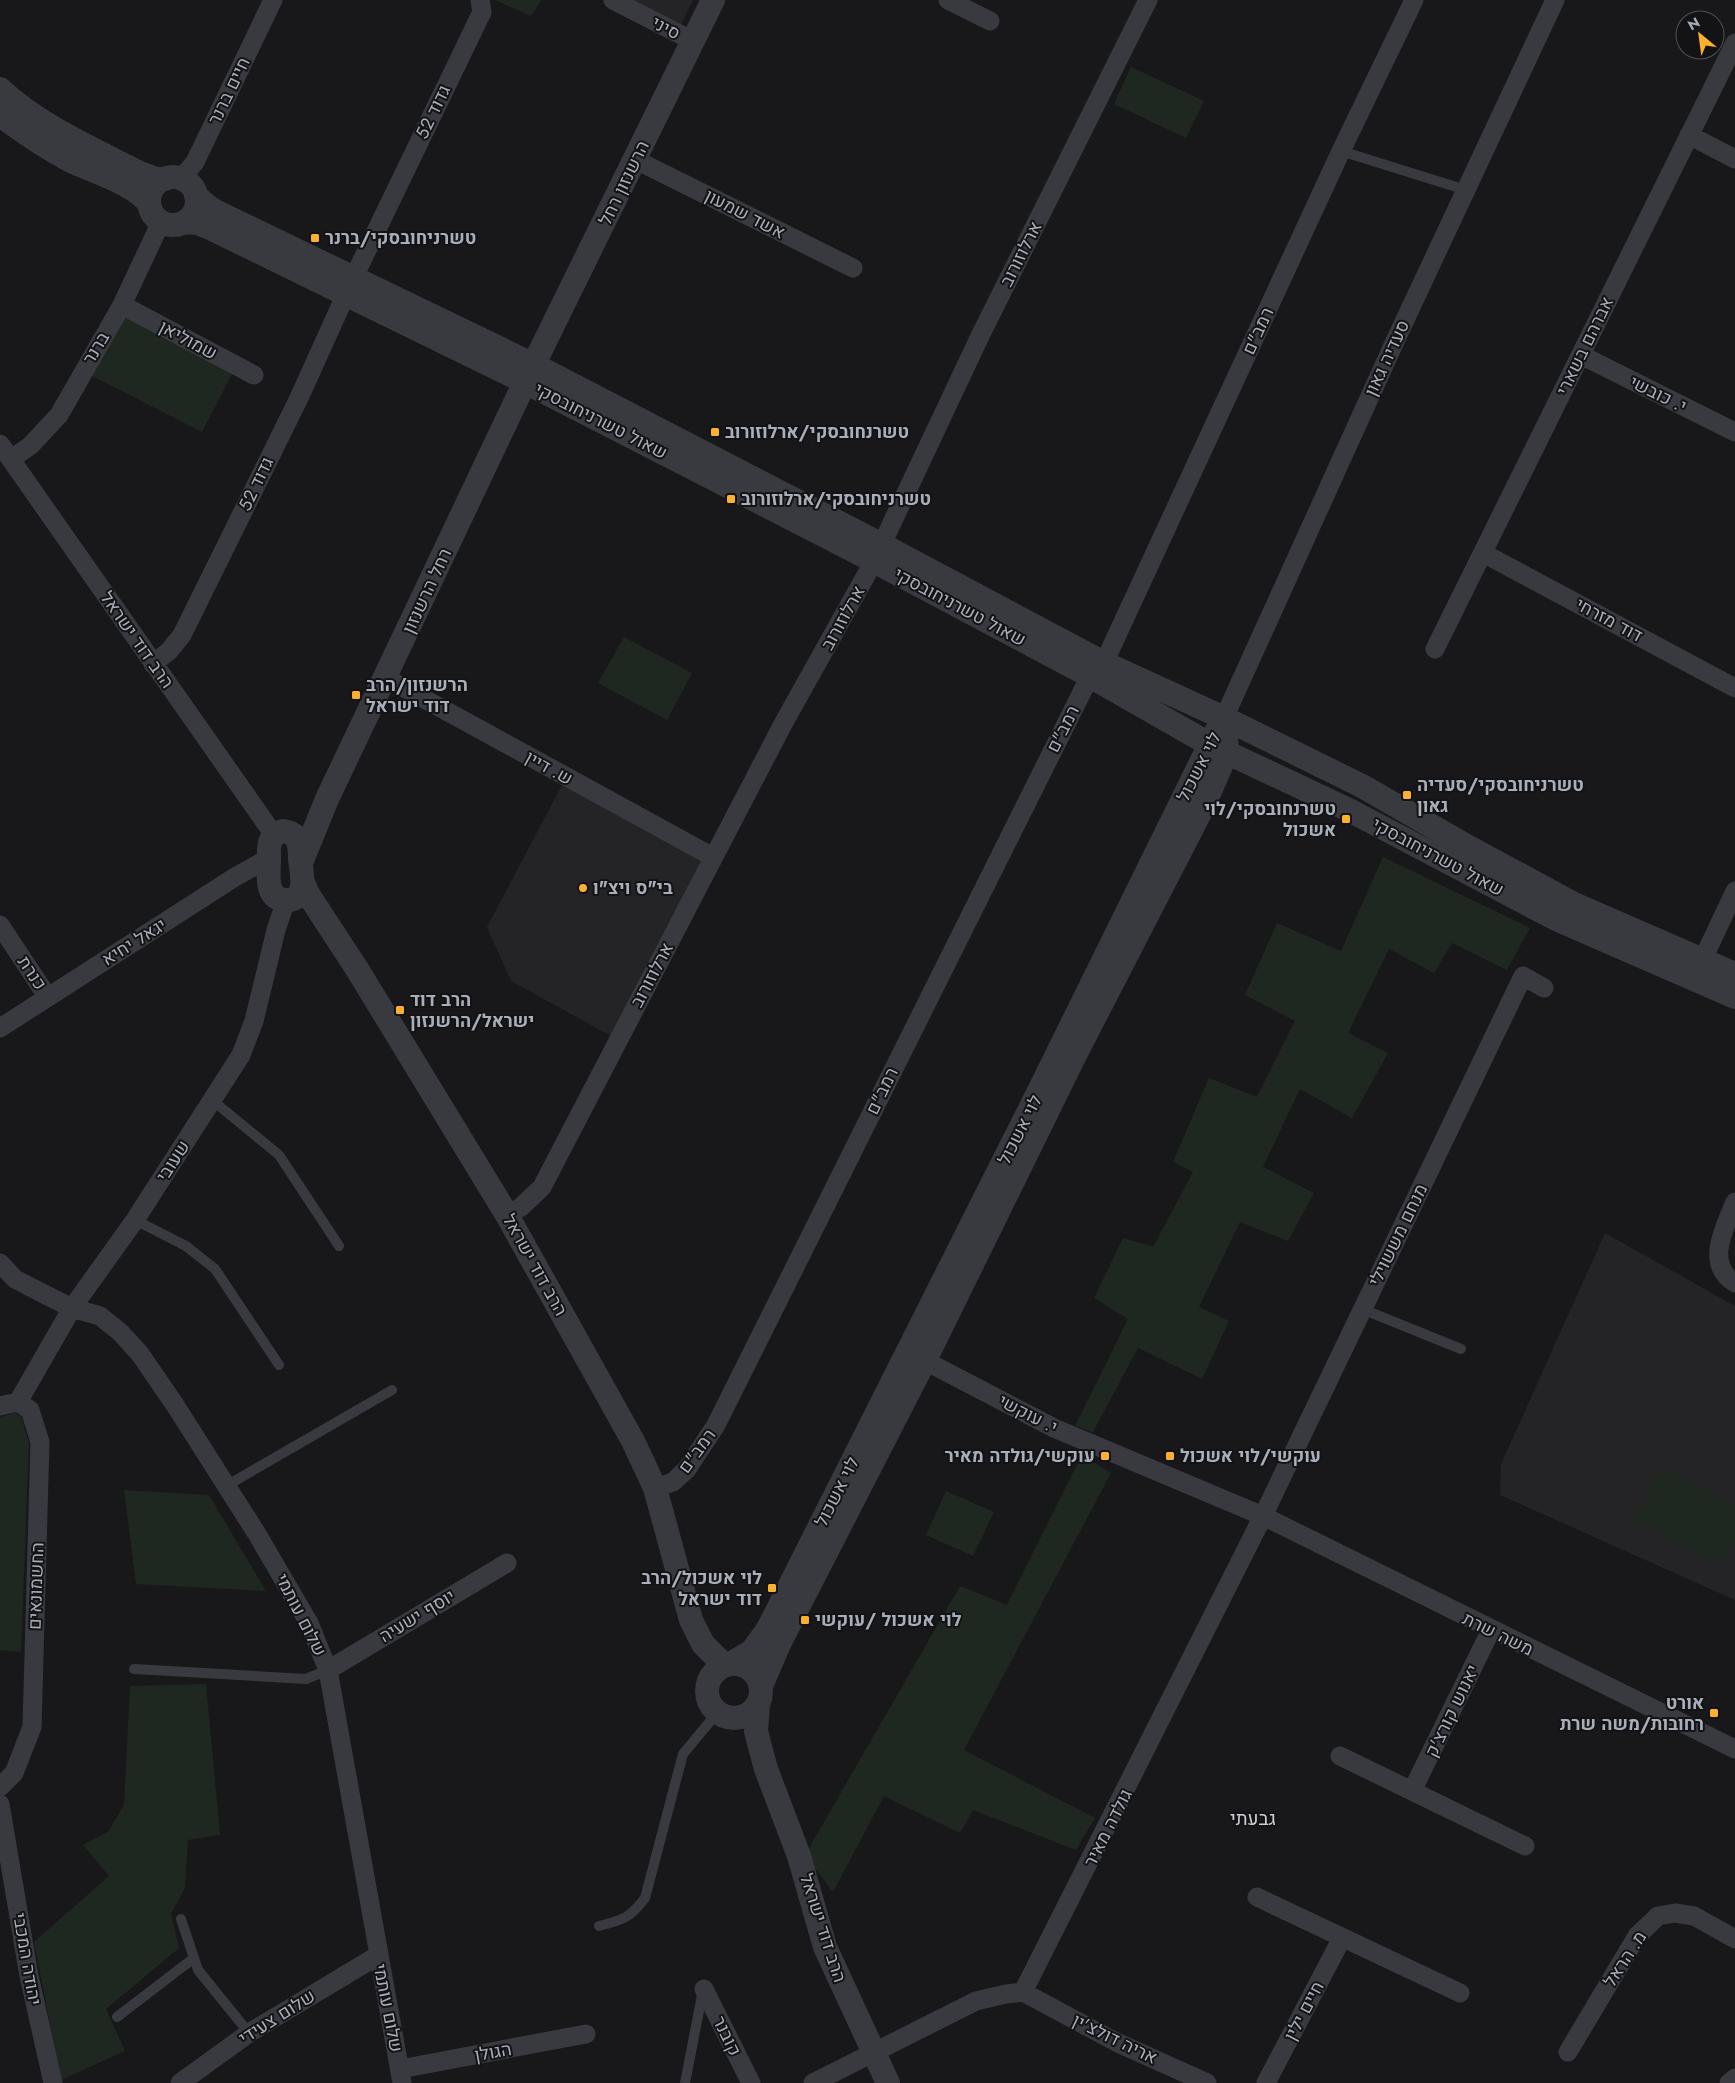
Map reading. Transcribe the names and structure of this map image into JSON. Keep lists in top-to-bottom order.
{
  "streets": {
    "street": [
      "סיני",
      "חיים ברנר",
      "גדוד 52",
      "הרשנזון רחל",
      "אשד שמעון",
      "ארלוזורוב",
      "רמב\"ם",
      "שמוליאן",
      "אברהם בשארי",
      "ברנר",
      "סעדיה גאון",
      "י. כובשי",
      "שאול טשרניחובסקי",
      "רחל הרשנזון",
      "דוד מזרחי",
      "הרב דוד ישראל",
      "לוי אשכול",
      "ש. דיין",
      "יגאל יחיא",
      "כנרת",
      "שעובי",
      "מנחם מששוילי",
      "י. עוקשי",
      "החשמונאים",
      "שלום עותמי",
      "יוסף ישעיה",
      "משה שרת",
      "יאנוש קורצ'ק",
      "גולדה מאיר",
      "יהודה המכבי",
      "מ. הראל",
      "חיים ילין",
      "שלום צעידי",
      "קובנר",
      "אריה דולצ'ין",
      "הגולן"
    ]
  },
  "crossings": [
    ["סיני", "הרשנזון רחל"],
    ["חיים ברנר", "שאול טשרניחובסקי"],
    ["גדוד 52", "שאול טשרניחובסקי"],
    ["גדוד 52", "הרב דוד ישראל"],
    ["הרשנזון רחל", "אשד שמעון"],
    ["הרשנזון רחל", "שאול טשרניחובסקי"],
    ["הרשנזון רחל", "רחל הרשנזון"],
    ["ארלוזורוב", "שאול טשרניחובסקי"],
    ["ארלוזורוב", "הרב דוד ישראל"],
    ["ארלוזורוב", "ש. דיין"],
    ["רמב\"ם", "שאול טשרניחובסקי"],
    ["רמב\"ם", "הרב דוד ישראל"],
    ["שמוליאן", "ברנר"],
    ["אברהם בשארי", "י. כובשי"],
    ["אברהם בשארי", "דוד מזרחי"],
    ["ברנר", "שאול טשרניחובסקי"],
    ["ברנר", "הרב דוד ישראל"],
    ["סעדיה גאון", "שאול טשרניחובסקי"],
    ["סעדיה גאון", "לוי אשכול"],
    ["שאול טשרניחובסקי", "רחל הרשנזון"],
    ["שאול טשרניחובסקי", "לוי אשכול"],
    ["רחל הרשנזון", "הרב דוד ישראל"],
    ["רחל הרשנזון", "ש. דיין"],
    ["רחל הרשנזון", "שעובי"],
    ["הרב דוד ישראל", "לוי אשכול"],
    ["הרב דוד ישראל", "יגאל יחיא"],
    ["לוי אשכול", "י. עוקשי"],
    ["יגאל יחיא", "כנרת"],
    ["שעובי", "החשמונאים"],
    ["שעובי", "שלום עותמי"],
    ["מנחם מששוילי", "י. עוקשי"],
    ["מנחם מששוילי", "משה שרת"],
    ["מנחם מששוילי", "גולדה מאיר"],
    ["י. עוקשי", "משה שרת"],
    ["י. עוקשי", "גולדה מאיר"],
    ["שלום עותמי", "יוסף ישעיה"],
    ["שלום עותמי", "שלום צעידי"],
    ["שלום עותמי", "הגולן"],
    ["משה שרת", "יאנוש קורצ'ק"],
    ["משה שרת", "גולדה מאיר"],
    ["גולדה מאיר", "אריה דולצ'ין"]
  ],
  "districts": ["גבעתי"],
  "places": {
    "transit": [
      "טשרניחובסקי/ברנר",
      "טשרנחובסקי/ארלוזורוב",
      "טשרניחובסקי/ארלוזורוב",
      "הרשנזון/הרב דוד ישראל",
      "טשרניחובסקי/סעדיה גאון",
      "טשרנחובסקי/לוי אשכול",
      "הרב דוד ישראל/הרשנזון",
      "עוקשי/גולדה מאיר",
      "עוקשי/לוי אשכול",
      "לוי אשכול/הרב דוד ישראל",
      "לוי אשכול /עוקשי",
      "אורט רחובות/משה שרת"
    ],
    "other": ["בי\"ס ויצ\"ו"]
  },
  "north": "top left"
}
